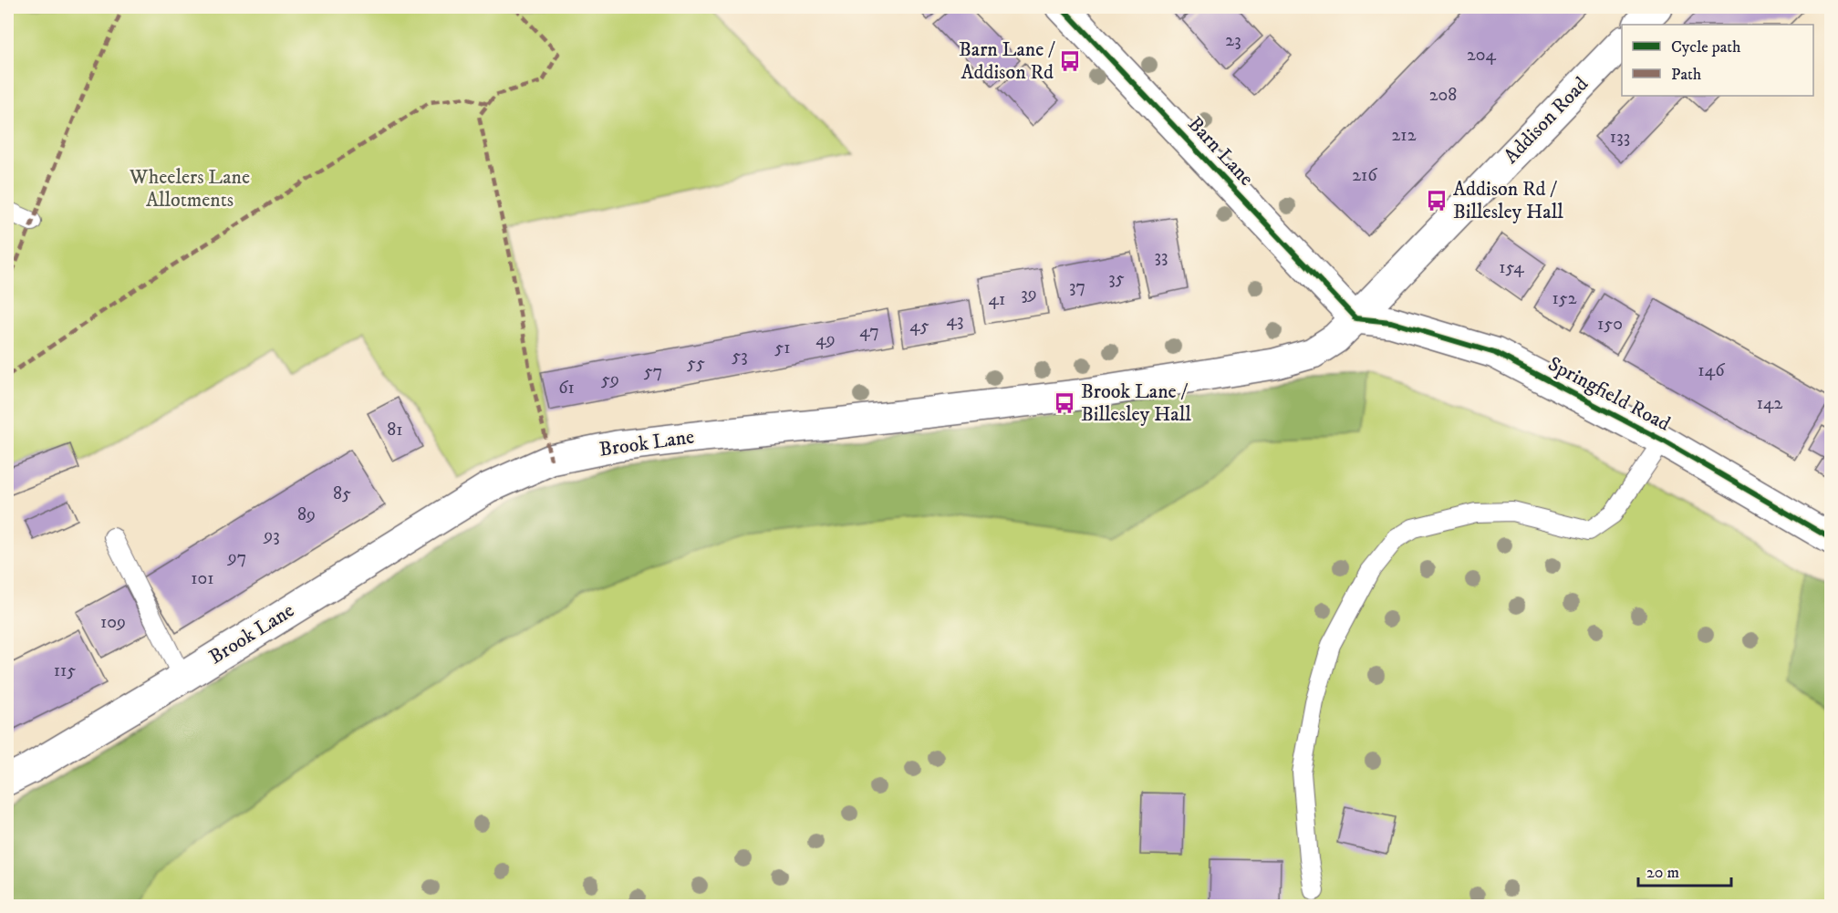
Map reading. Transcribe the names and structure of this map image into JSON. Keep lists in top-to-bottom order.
{
  "streets": {
    "main road": [
      "Addison Road",
      "Barn Lane",
      "Springfield Road",
      "Brook Lane"
    ]
  },
  "crossings": [
    ["Addison Road", "Barn Lane"],
    ["Addison Road", "Springfield Road"],
    ["Addison Road", "Brook Lane"],
    ["Barn Lane", "Springfield Road"],
    ["Barn Lane", "Brook Lane"],
    ["Springfield Road", "Brook Lane"]
  ],
  "parks": ["Wheelers Lane Allotments"],
  "places": {
    "bus stop": ["Barn Lane / Addison Rd", "Addison Rd / Billesley Hall", "Brook Lane / Billesley Hall"]
  },
  "house_numbers": [
    "23",
    "204",
    "208",
    "212",
    "133",
    "216",
    "33",
    "154",
    "35",
    "37",
    "39",
    "152",
    "41",
    "43",
    "150",
    "45",
    "47",
    "49",
    "51",
    "53",
    "55",
    "146",
    "57",
    "59",
    "61",
    "142",
    "81",
    "85",
    "89",
    "93",
    "97",
    "101",
    "109",
    "115"
  ],
  "legend": ["Cycle path", "Path"],
  "scale_bar": "20 m"
}
